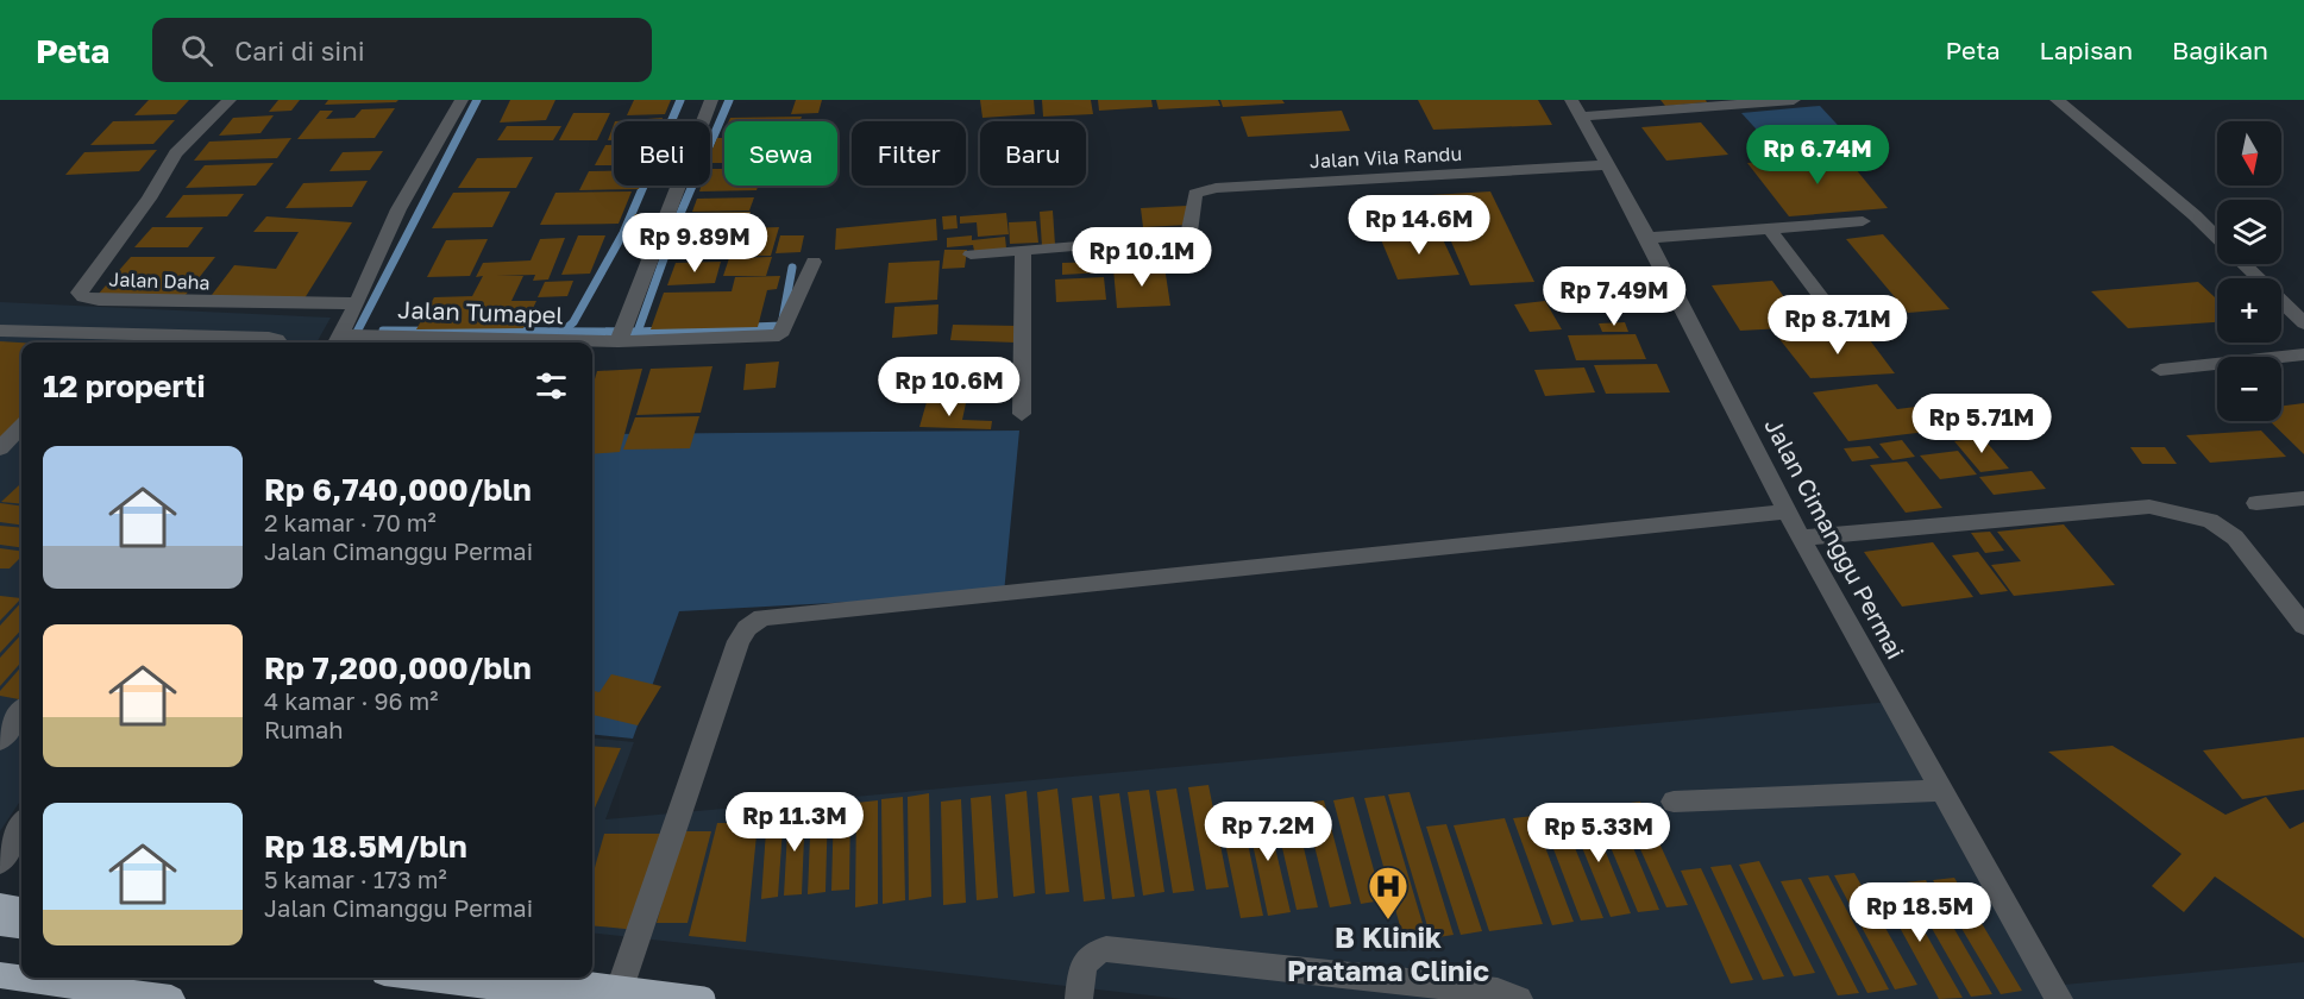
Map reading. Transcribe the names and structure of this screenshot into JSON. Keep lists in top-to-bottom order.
{
  "streets": {
    "street": [
      "Jalan Vila Randu",
      "Jalan Daha",
      "Jalan Tumapel",
      "Jalan Cimanggu Permai"
    ]
  },
  "crossings": [
    ["Jalan Vila Randu", "Jalan Cimanggu Permai"]
  ],
  "places": {
    "hospital": ["B Klinik Pratama Clinic"]
  },
  "north": "bottom",
  "page": {
    "header": "Peta",
    "search": "Cari di sini",
    "nav": ["Peta", "Lapisan", "Bagikan"],
    "map_buttons": ["+", "−"],
    "chip": [
      "Beli",
      "Sewa",
      "Filter",
      "Baru"
    ],
    "price": [
      "Rp 6.74M",
      "Rp 14.6M",
      "Rp 9.89M",
      "Rp 10.1M",
      "Rp 7.49M",
      "Rp 8.71M",
      "Rp 10.6M",
      "Rp 5.71M",
      "Rp 11.3M",
      "Rp 7.2M",
      "Rp 5.33M",
      "Rp 18.5M"
    ],
    "heading": "12 properti",
    "list": [
      {
        "name": "Rp 6,740,000/bln",
        "note": "2 kamar · 70 m² · Jalan Cimanggu Permai"
      },
      {
        "name": "Rp 7,200,000/bln",
        "note": "4 kamar · 96 m² · Rumah"
      },
      {
        "name": "Rp 18.5M/bln",
        "note": "5 kamar · 173 m² · Jalan Cimanggu Permai"
      }
    ]
  }
}
